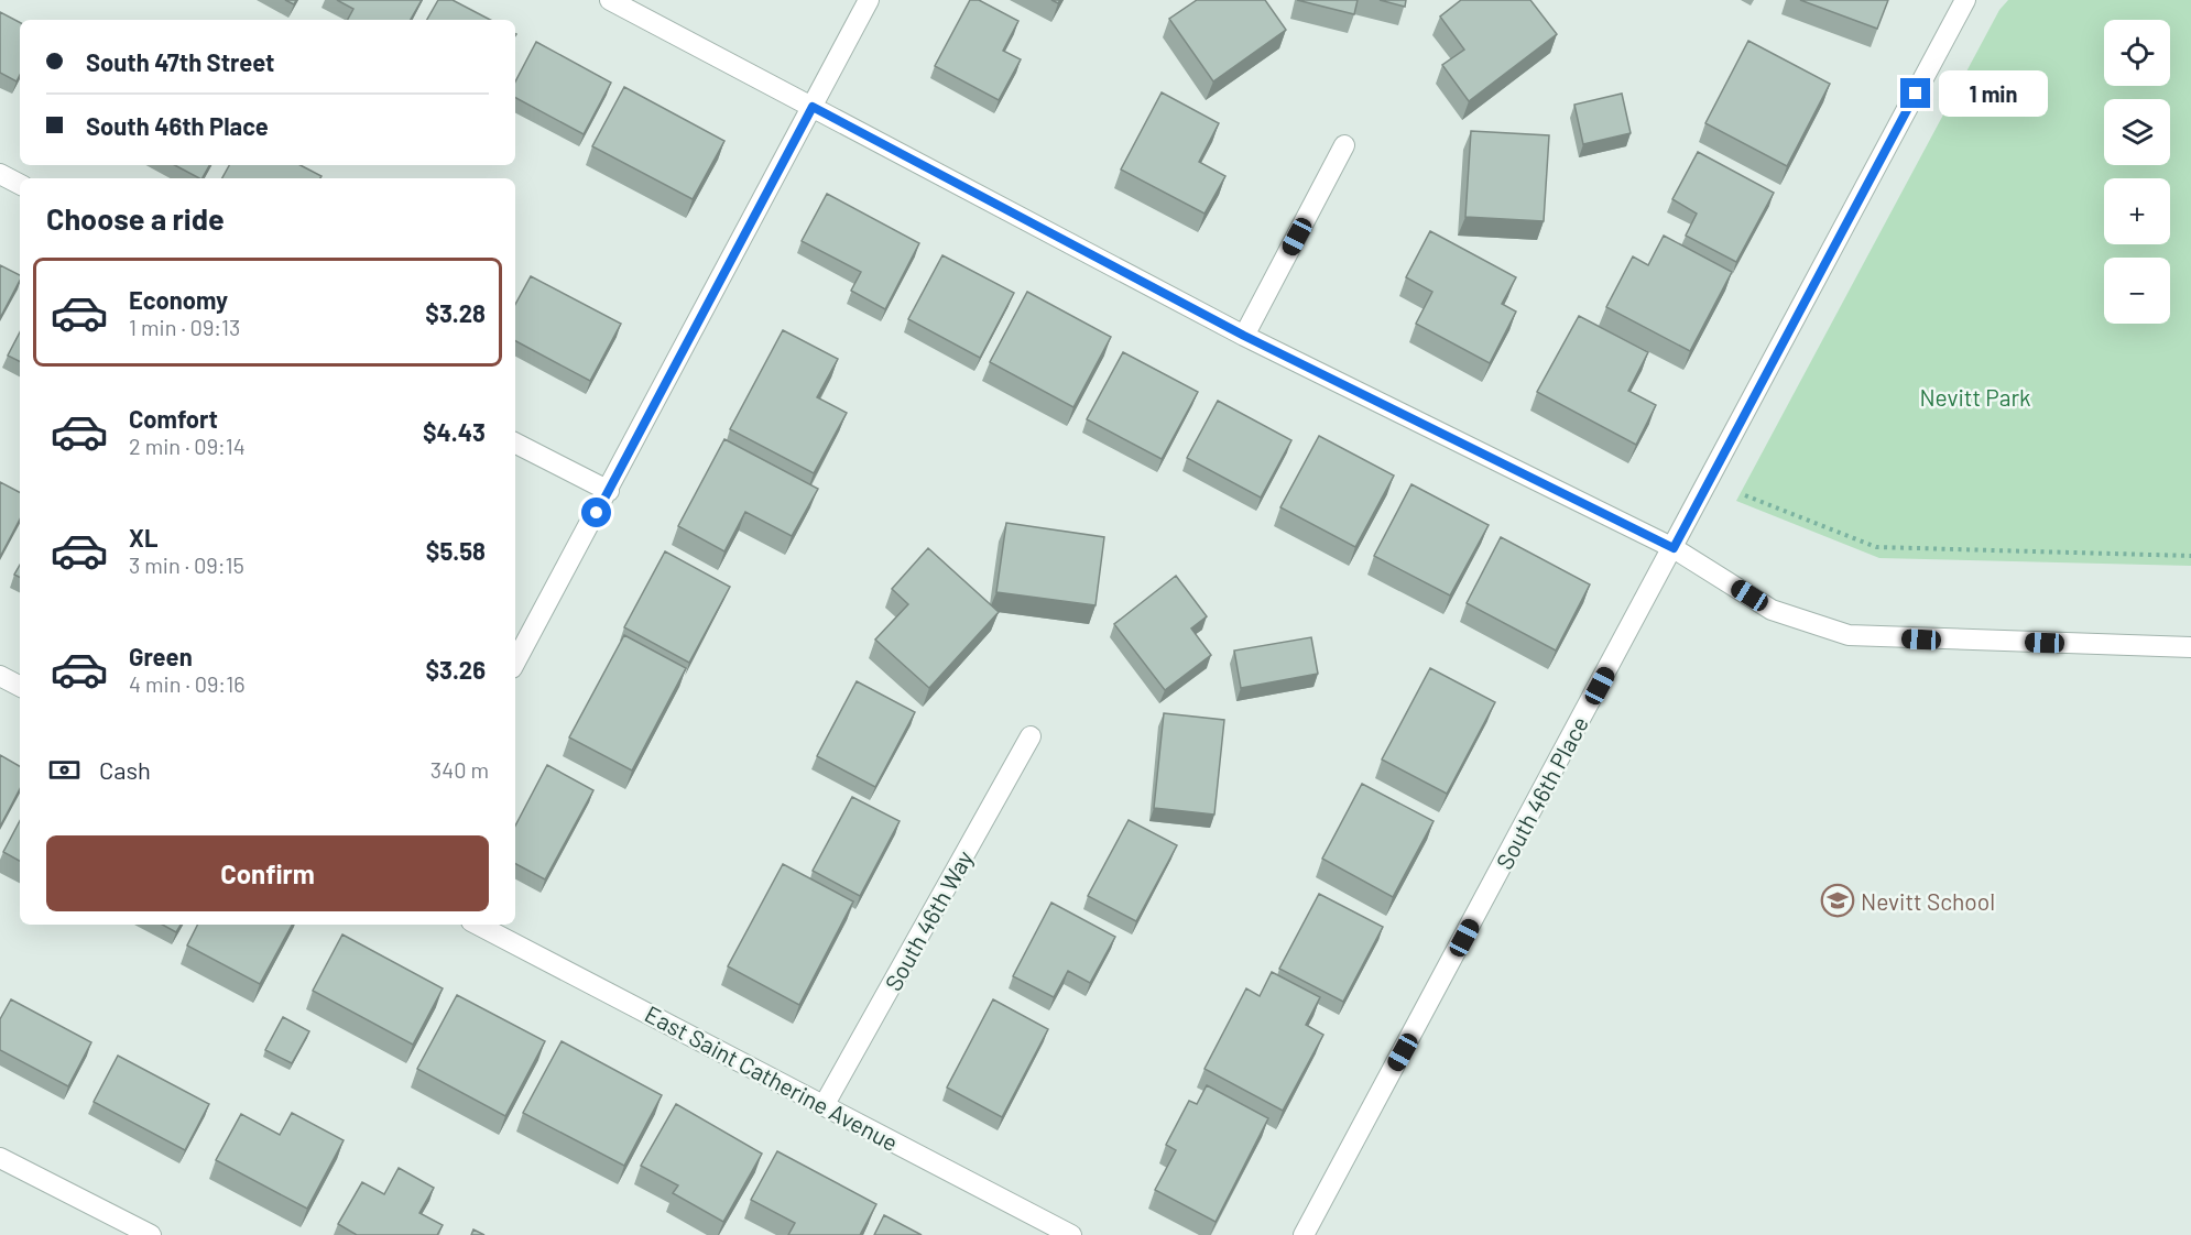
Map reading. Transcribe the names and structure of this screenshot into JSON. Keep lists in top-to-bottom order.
{
  "streets": {
    "street": ["South 46th Place", "South 46th Way", "East Saint Catherine Avenue"]
  },
  "crossings": [
    ["South 46th Way", "East Saint Catherine Avenue"]
  ],
  "parks": ["Nevitt Park"],
  "places": {
    "school or university": ["Nevitt School"]
  },
  "page": {
    "map_buttons": ["+", "−"],
    "banner": ["South 47th Street", "South 46th Place"],
    "bubble": "1 min",
    "heading": "Choose a ride",
    "list": [
      {
        "name": "Economy",
        "note": "1 min · 09:13",
        "value": "$3.28"
      },
      {
        "name": "Comfort",
        "note": "2 min · 09:14",
        "value": "$4.43"
      },
      {
        "name": "XL",
        "note": "3 min · 09:15",
        "value": "$5.58"
      },
      {
        "name": "Green",
        "note": "4 min · 09:16",
        "value": "$3.26"
      }
    ],
    "pay": ["Cash", "340 m"],
    "buttons": "Confirm"
  }
}
